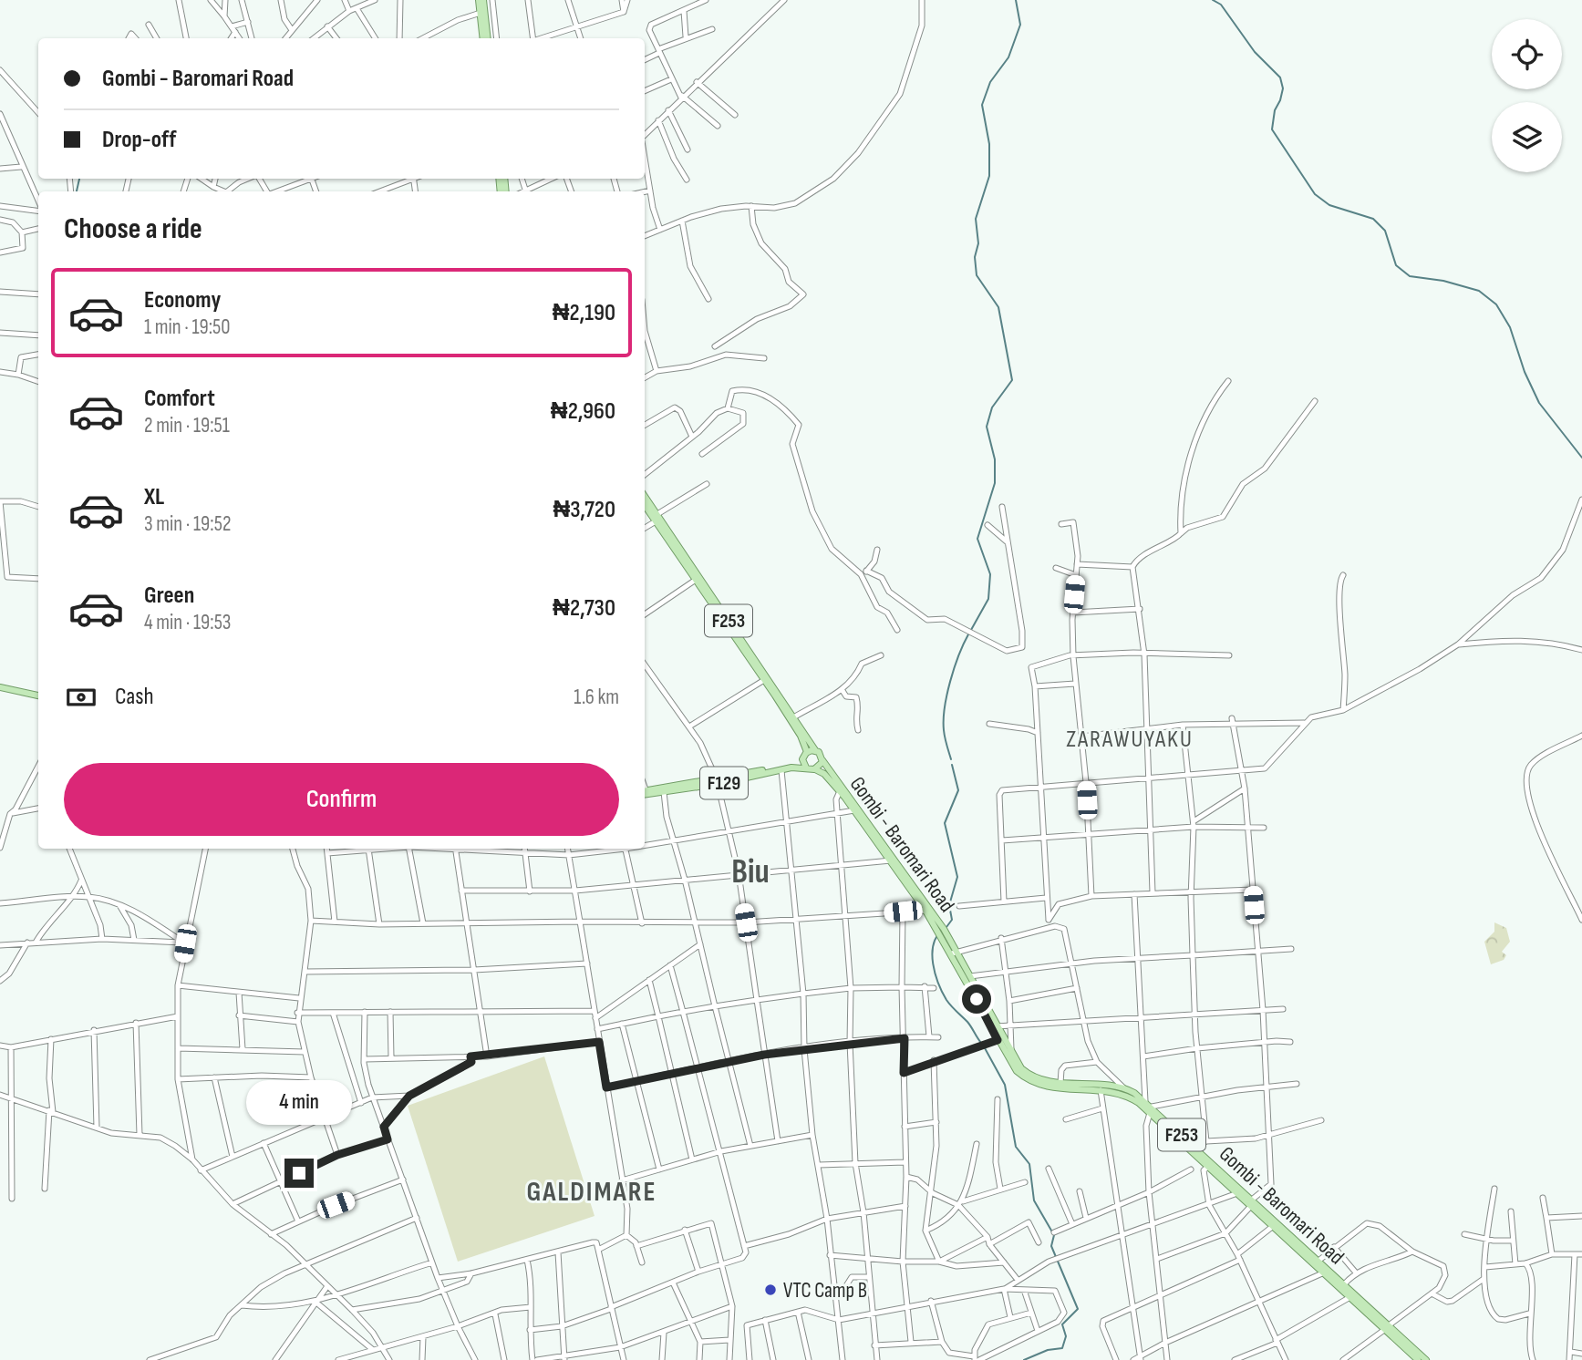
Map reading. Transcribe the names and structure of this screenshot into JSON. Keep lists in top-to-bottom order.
{
  "streets": {
    "main road": ["F253", "F129", "Gombi - Baromari Road"]
  },
  "crossings": [
    ["F253", "F129"],
    ["F253", "Gombi - Baromari Road"],
    ["F129", "Gombi - Baromari Road"]
  ],
  "districts": ["ZARAWUYAKU", "Biu", "GALDIMARE"],
  "places": ["VTC Camp B"],
  "page": {
    "banner": ["Gombi - Baromari Road", "Drop-off"],
    "heading": "Choose a ride",
    "list": [
      {
        "name": "Economy",
        "note": "1 min · 19:50",
        "value": "₦2,190"
      },
      {
        "name": "Comfort",
        "note": "2 min · 19:51",
        "value": "₦2,960"
      },
      {
        "name": "XL",
        "note": "3 min · 19:52",
        "value": "₦3,720"
      },
      {
        "name": "Green",
        "note": "4 min · 19:53",
        "value": "₦2,730"
      }
    ],
    "pay": ["Cash", "1.6 km"],
    "buttons": "Confirm",
    "bubble": "4 min"
  }
}
